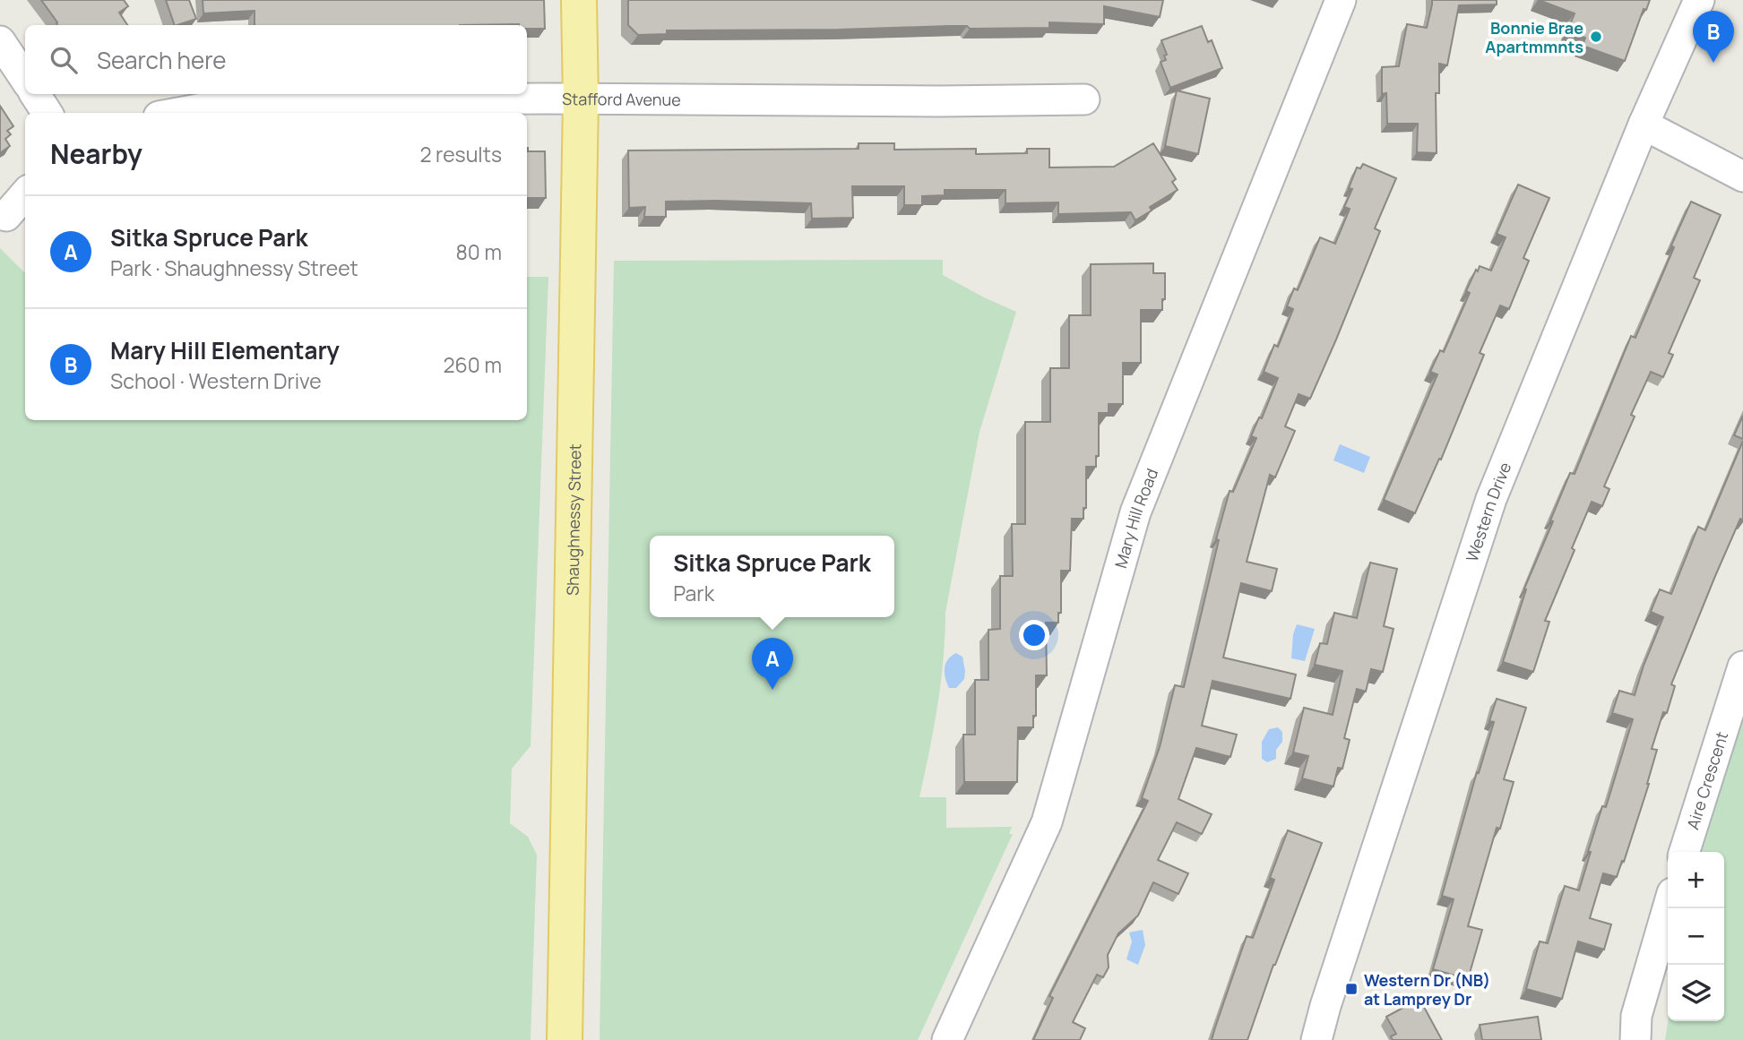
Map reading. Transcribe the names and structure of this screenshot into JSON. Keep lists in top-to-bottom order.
{
  "streets": {
    "main road": ["Shaughnessy Street"],
    "street": [
      "Stafford Avenue",
      "Western Drive",
      "Mary Hill Road",
      "Aire Crescent"
    ]
  },
  "crossings": [
    ["Stafford Avenue", "Shaughnessy Street"]
  ],
  "places": {
    "other": ["Bonnie Brae Apartmmnts"],
    "transit": ["Western Dr (NB) at Lamprey Dr"]
  },
  "page": {
    "pins": ["B", "A"],
    "search": "Search here",
    "heading": ["Nearby", "2 results"],
    "list": [
      {
        "mark": "A",
        "name": "Sitka Spruce Park",
        "note": "Park · Shaughnessy Street",
        "value": "80 m"
      },
      {
        "mark": "B",
        "name": "Mary Hill Elementary",
        "note": "School · Western Drive",
        "value": "260 m"
      }
    ],
    "popup": ["Sitka Spruce Park", "Park"],
    "map_buttons": ["+", "−"]
  }
}
